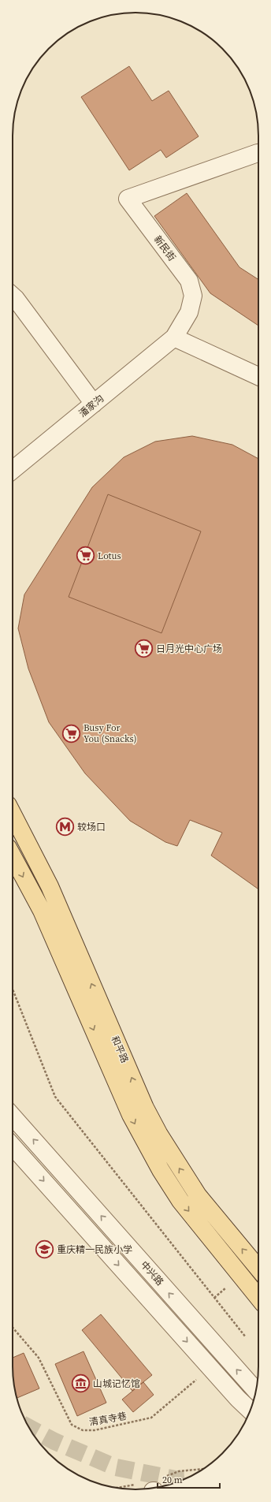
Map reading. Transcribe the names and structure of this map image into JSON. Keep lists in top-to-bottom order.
{
  "streets": {
    "main road": ["和平路"],
    "street": ["新民街", "潘家沟", "中兴路"],
    "path": ["清真寺巷"]
  },
  "crossings": [
    ["新民街", "潘家沟"]
  ],
  "places": {
    "supermarket": ["Lotus", "日月光中心广场", "Busy For You (Snacks)"],
    "metro station": ["较场口"],
    "school or university": ["重庆精一民族小学"],
    "museum": ["山城记忆馆"]
  },
  "scale_bar": "20 m"
}
